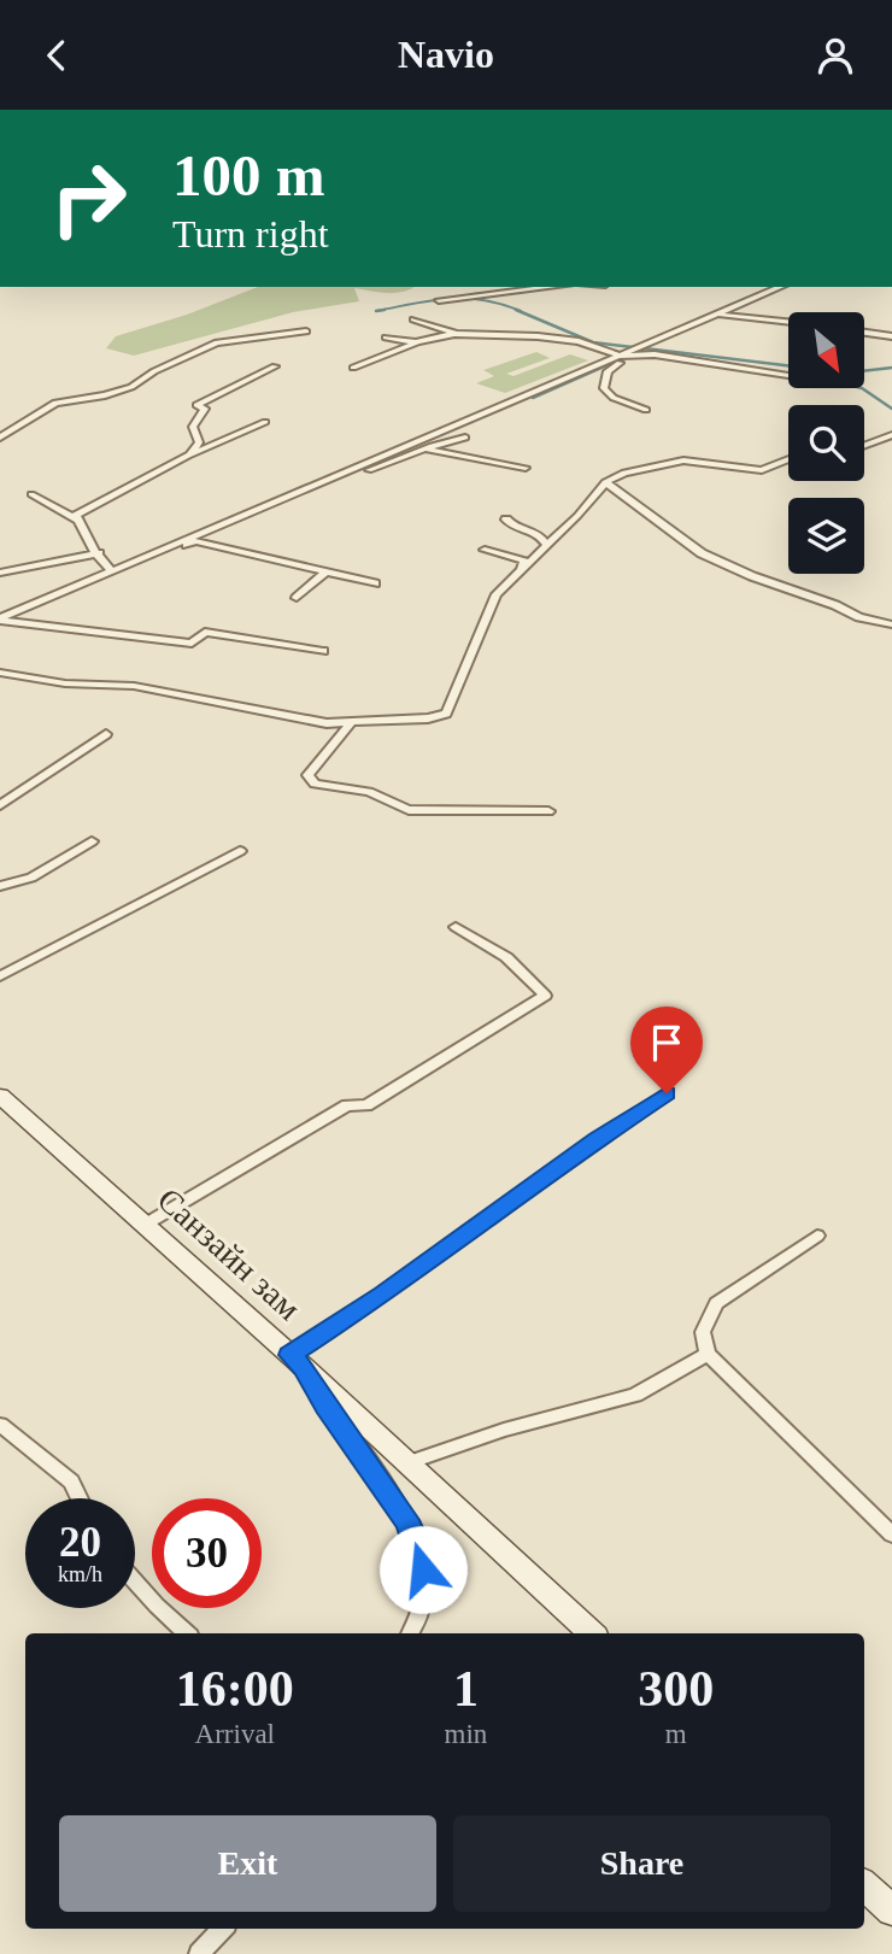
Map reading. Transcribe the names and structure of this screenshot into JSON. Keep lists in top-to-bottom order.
{
  "streets": {
    "main road": ["Санзайн зам"]
  },
  "north": "bottom right",
  "page": {
    "header": "Navio",
    "turn": ["100 m", "Turn right"],
    "speed": "20 km/h",
    "limit": "30",
    "eta": [
      "16:00",
      "Arrival",
      "1",
      "min",
      "300",
      "m"
    ],
    "buttons": ["Exit", "Share"]
  }
}
